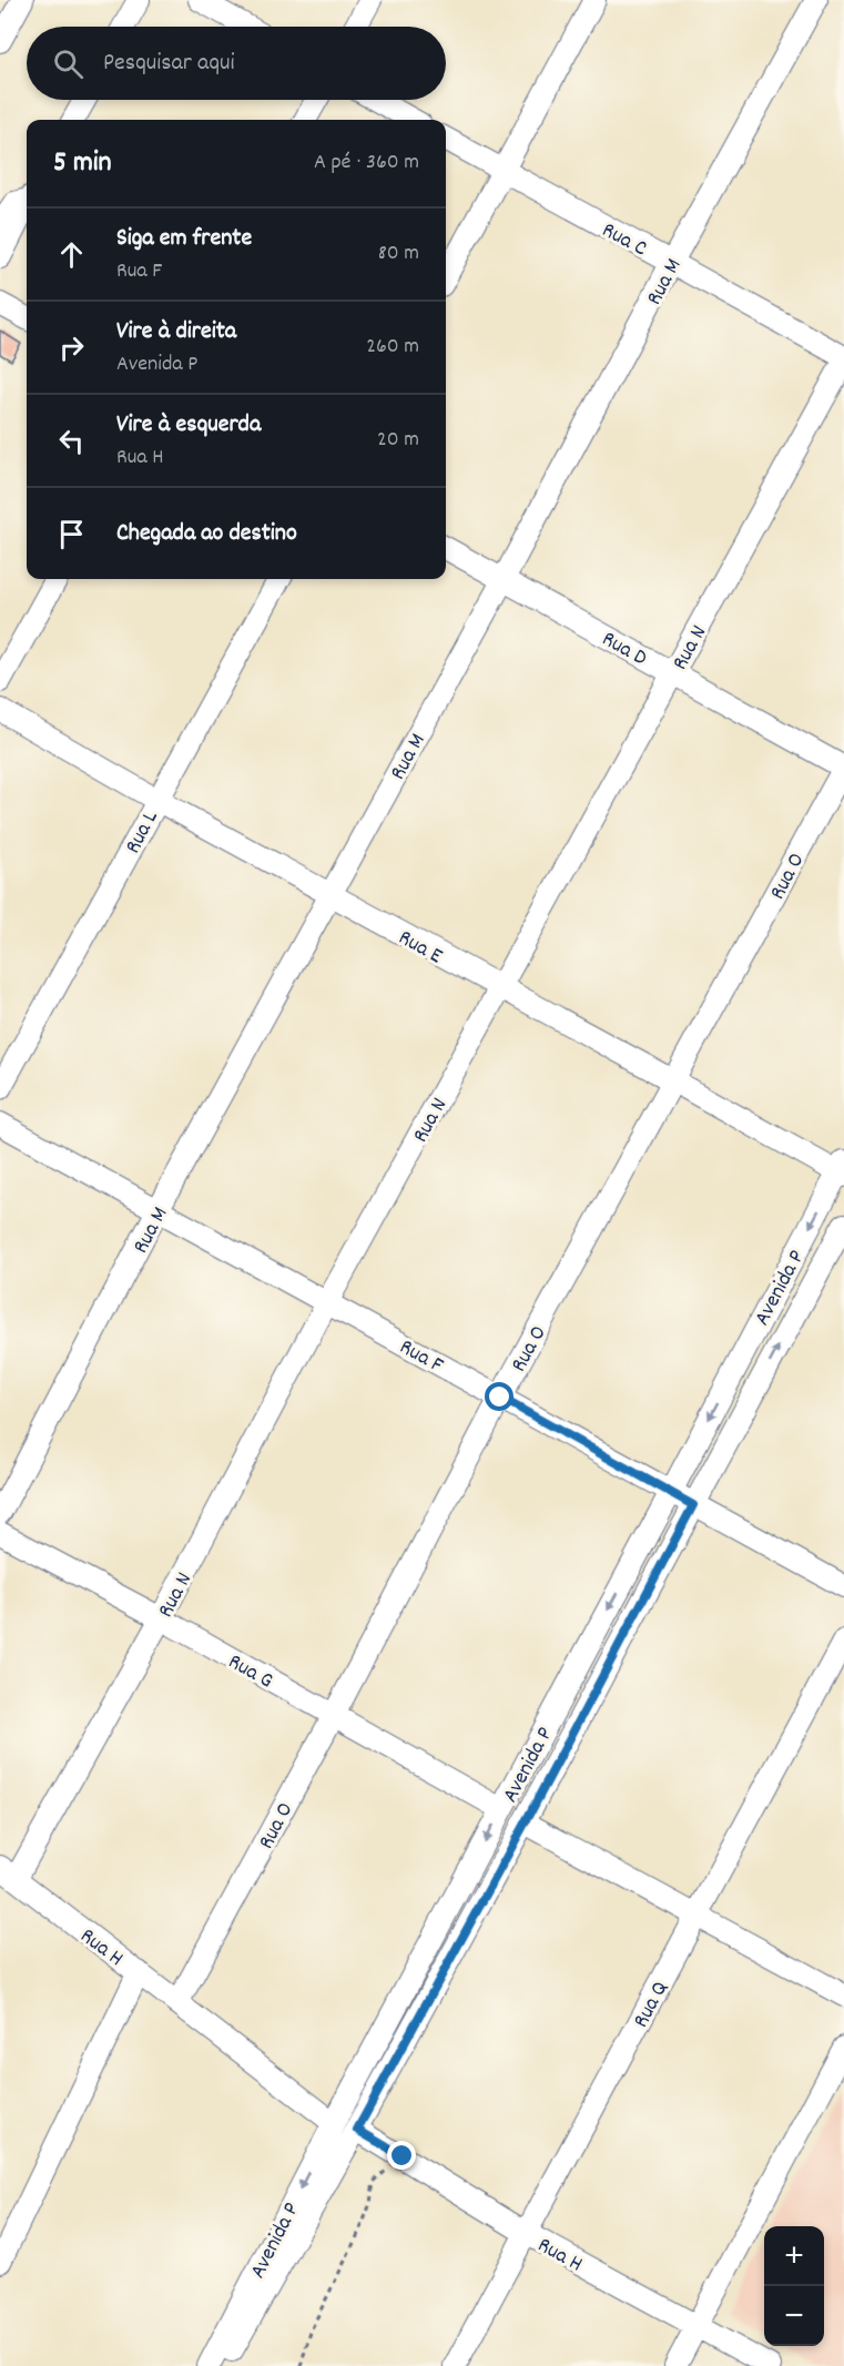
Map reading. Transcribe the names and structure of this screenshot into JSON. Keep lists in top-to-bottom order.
{
  "streets": {
    "street": [
      "Rua C",
      "Rua M",
      "Rua D",
      "Rua N",
      "Rua L",
      "Rua O",
      "Rua E",
      "Avenida P",
      "Rua F",
      "Rua G",
      "Rua H",
      "Rua Q"
    ]
  },
  "crossings": [
    ["Rua C", "Rua M"],
    ["Rua C", "Rua N"],
    ["Rua M", "Rua D"],
    ["Rua M", "Rua E"],
    ["Rua M", "Rua F"],
    ["Rua D", "Rua N"],
    ["Rua D", "Rua O"],
    ["Rua N", "Rua E"],
    ["Rua N", "Rua F"],
    ["Rua N", "Rua G"],
    ["Rua N", "Rua H"],
    ["Rua L", "Rua E"],
    ["Rua O", "Rua E"],
    ["Rua O", "Rua F"],
    ["Rua O", "Rua G"],
    ["Rua O", "Rua H"],
    ["Rua E", "Avenida P"],
    ["Avenida P", "Rua F"],
    ["Avenida P", "Rua G"],
    ["Avenida P", "Rua H"],
    ["Rua H", "Rua Q"]
  ],
  "page": {
    "search": "Pesquisar aqui",
    "heading": ["5 min", "A pé · 360 m"],
    "list": [
      ["Siga em frente", "Rua F", "80 m"],
      ["Vire à direita", "Avenida P", "260 m"],
      ["Vire à esquerda", "Rua H", "20 m"],
      "Chegada ao destino"
    ],
    "map_buttons": ["+", "−"]
  }
}
